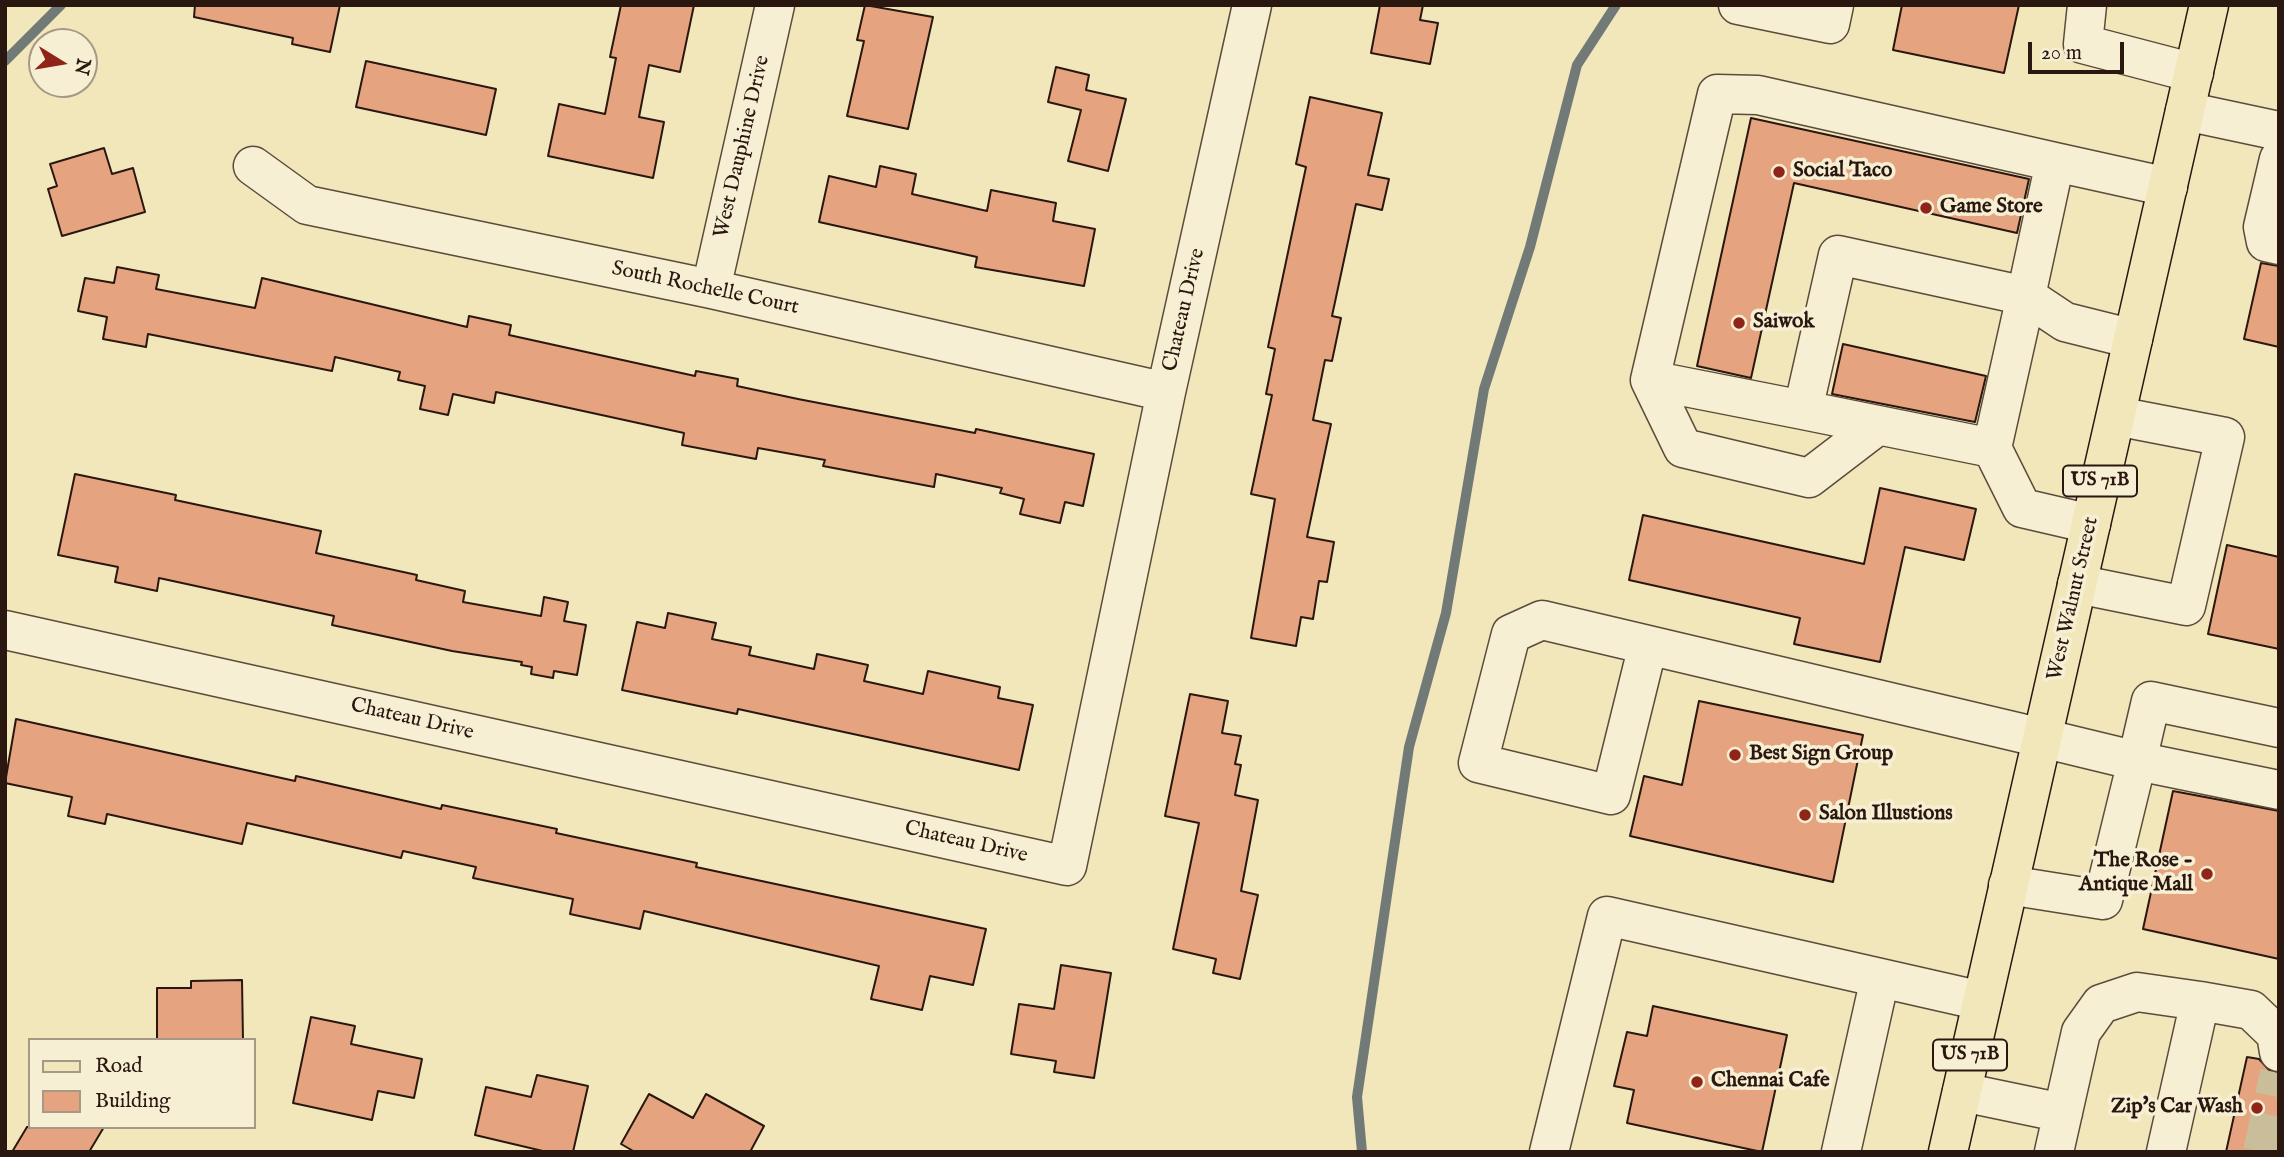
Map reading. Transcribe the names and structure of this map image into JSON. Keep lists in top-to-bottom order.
{
  "streets": {
    "main road": ["US 71B", "West Walnut Street"],
    "street": ["West Dauphine Drive", "South Rochelle Court", "Chateau Drive"]
  },
  "crossings": [
    ["West Dauphine Drive", "South Rochelle Court"],
    ["South Rochelle Court", "Chateau Drive"]
  ],
  "places": [
    "Social Taco",
    "Game Store",
    "Saiwok",
    "Best Sign Group",
    "Salon Illustions",
    "The Rose - Antique Mall",
    "Chennai Cafe",
    "Zip's Car Wash"
  ],
  "legend": ["Road", "Building"],
  "scale_bar": "20 m",
  "north": "right"
}
